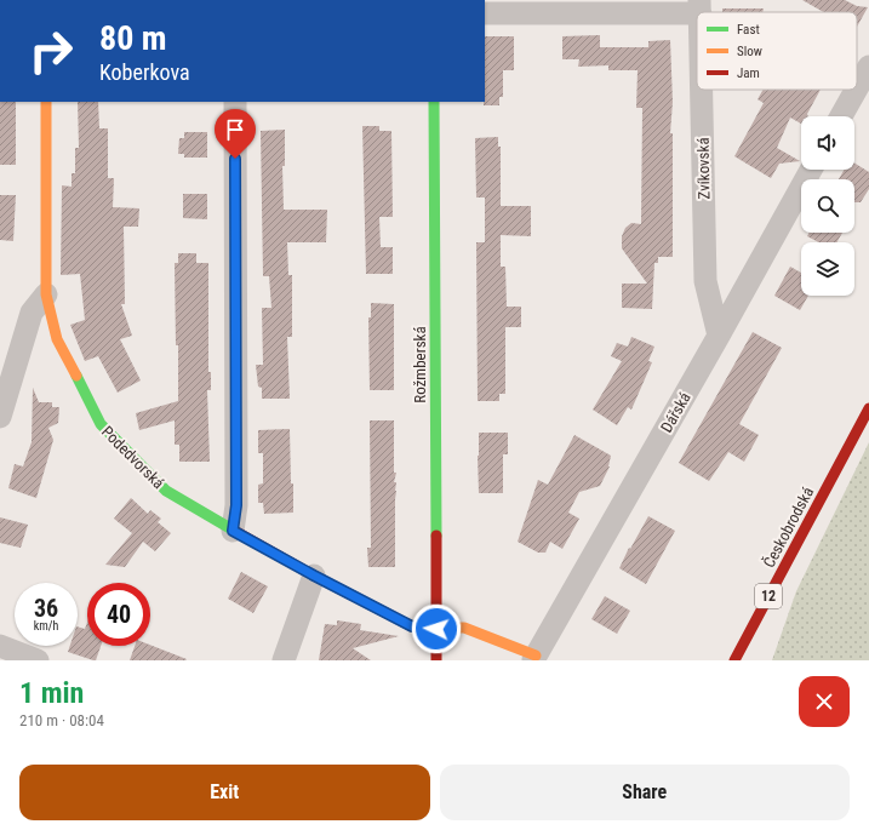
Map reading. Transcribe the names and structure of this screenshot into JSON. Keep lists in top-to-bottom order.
{
  "streets": {
    "street": [
      "Zvíkovská",
      "Rožmberská",
      "Dářská",
      "Podedvorská",
      "Českobrodská",
      "12"
    ]
  },
  "crossings": [
    ["Zvíkovská", "Dářská"],
    ["Rožmberská", "Podedvorská"]
  ],
  "legend": ["Fast", "Slow", "Jam"],
  "page": {
    "turn": ["80 m", "Koberkova"],
    "speed": "36 km/h",
    "limit": "40",
    "heading": ["1 min", "210 m · 08:04"],
    "buttons": ["Exit", "Share"]
  }
}
